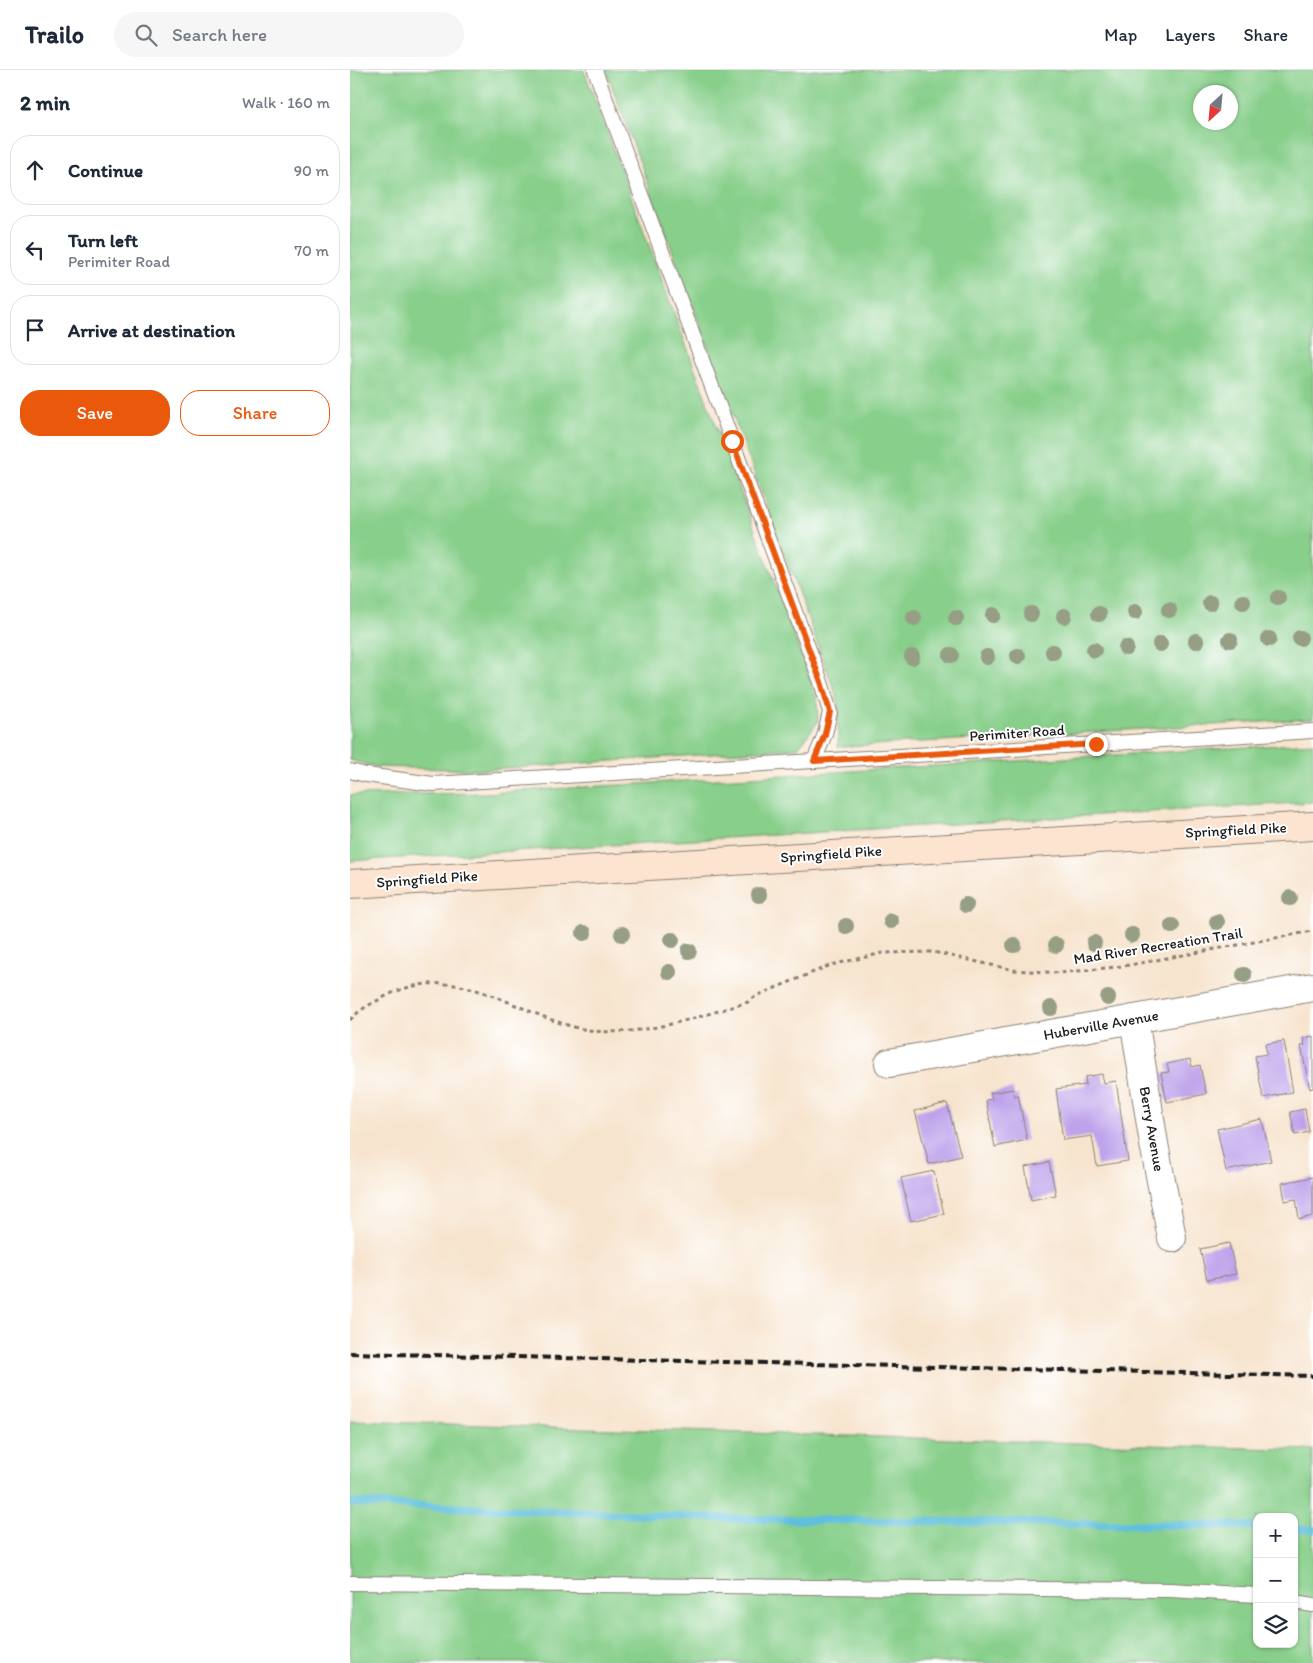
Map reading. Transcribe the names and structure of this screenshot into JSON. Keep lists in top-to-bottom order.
{
  "streets": {
    "main road": ["Springfield Pike"],
    "street": ["Huberville Avenue", "Berry Avenue"],
    "lane": ["Perimiter Road"],
    "path": ["Mad River Recreation Trail"]
  },
  "crossings": [
    ["Huberville Avenue", "Berry Avenue"]
  ],
  "north": "bottom left",
  "page": {
    "header": "Trailo",
    "search": "Search here",
    "nav": ["Map", "Layers", "Share"],
    "heading": ["2 min", "Walk · 160 m"],
    "list": [
      ["Continue", "90 m"],
      ["Turn left", "Perimiter Road", "70 m"],
      "Arrive at destination"
    ],
    "buttons": ["Save", "Share"],
    "map_buttons": ["+", "−"]
  }
}
